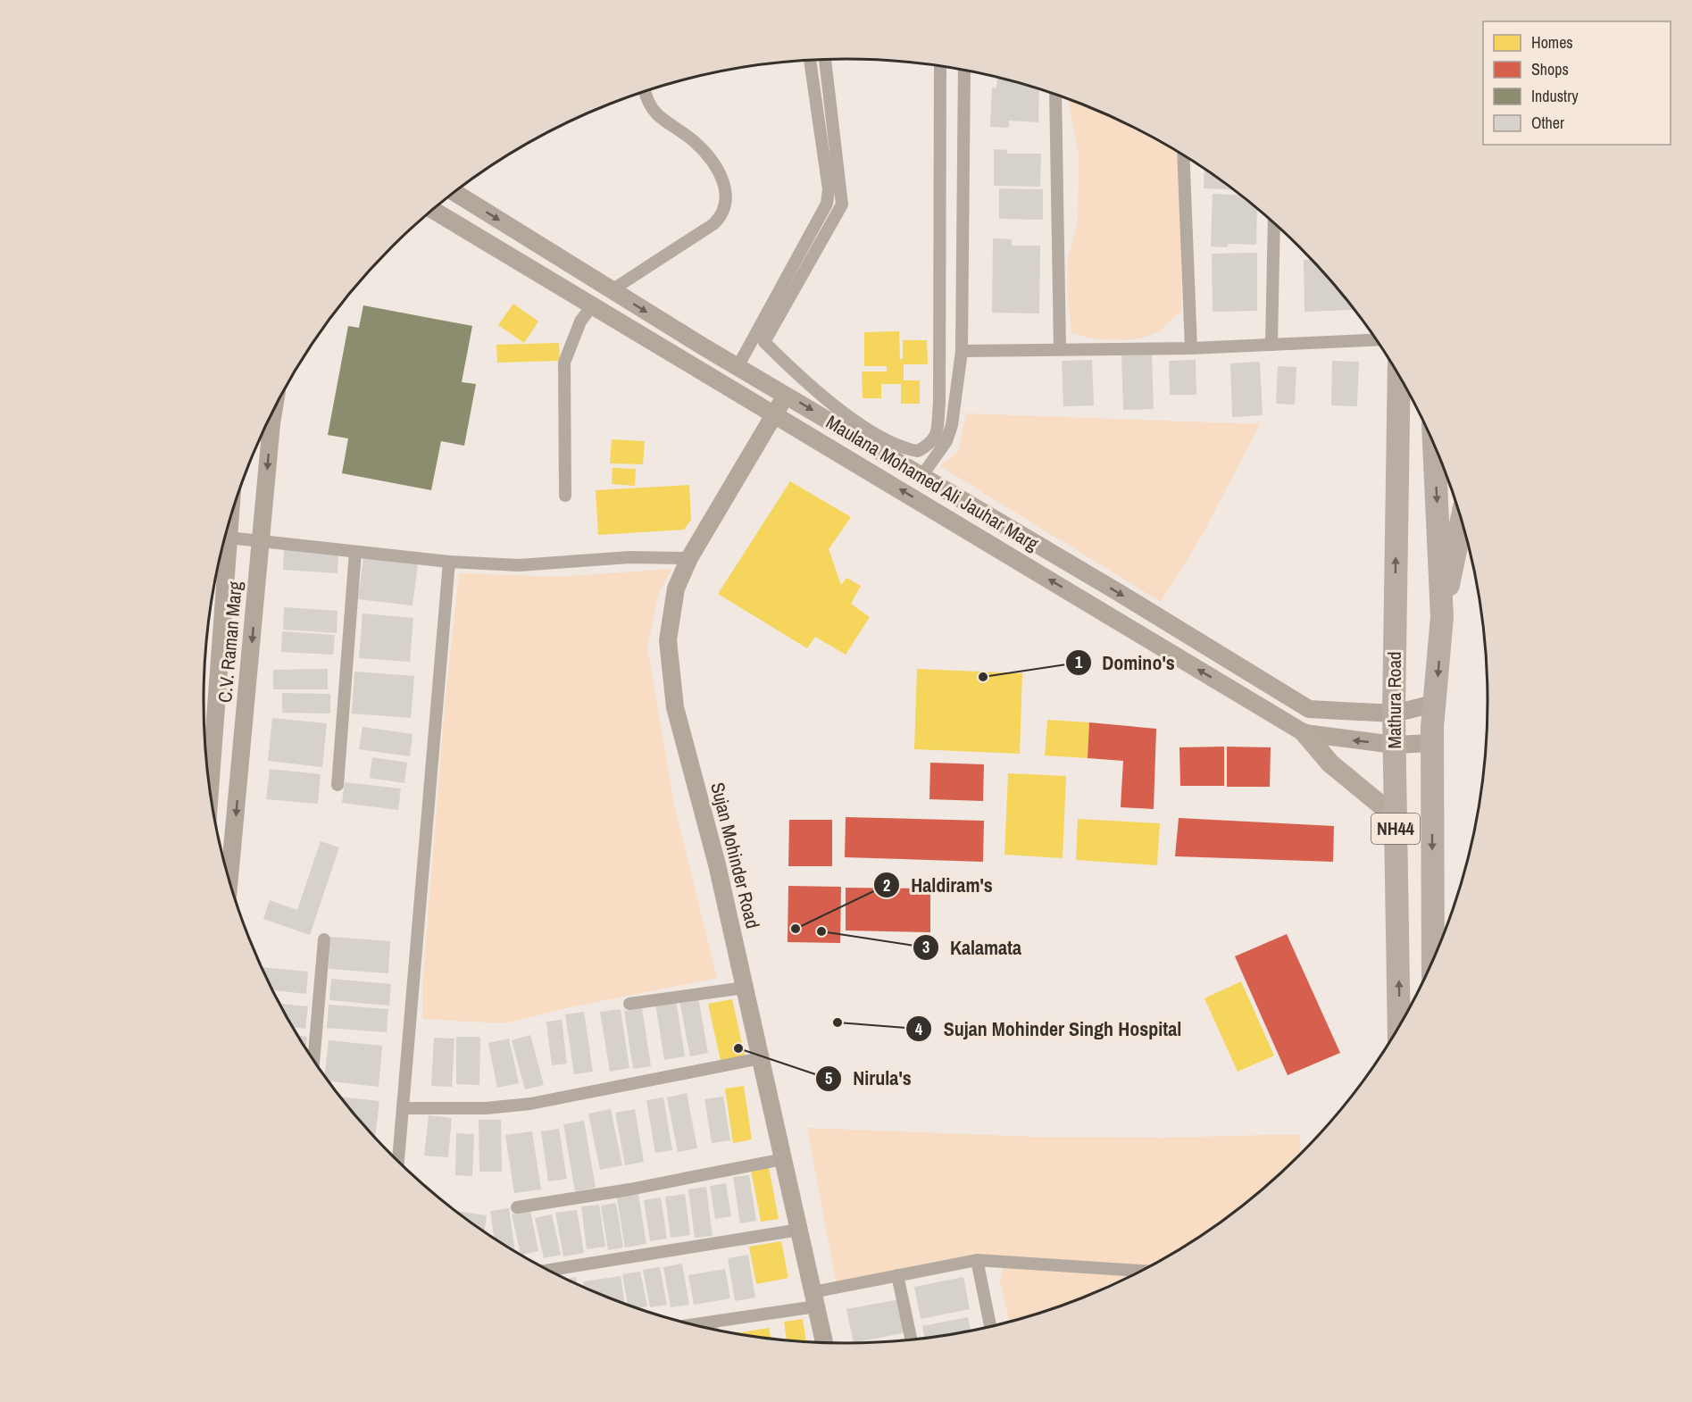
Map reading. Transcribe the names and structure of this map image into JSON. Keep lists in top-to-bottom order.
{
  "streets": {
    "highway": ["Mathura Road", "NH44"],
    "main road": ["Maulana Mohamed Ali Jauhar Marg", "C.V. Raman Marg", "Sujan Mohinder Road"]
  },
  "crossings": [
    ["Maulana Mohamed Ali Jauhar Marg", "Mathura Road"],
    ["Maulana Mohamed Ali Jauhar Marg", "Sujan Mohinder Road"]
  ],
  "places": [
    "Domino's",
    "Haldiram's",
    "Kalamata",
    "Sujan Mohinder Singh Hospital",
    "Nirula's"
  ],
  "legend": [
    "Homes",
    "Shops",
    "Industry",
    "Other"
  ]
}
